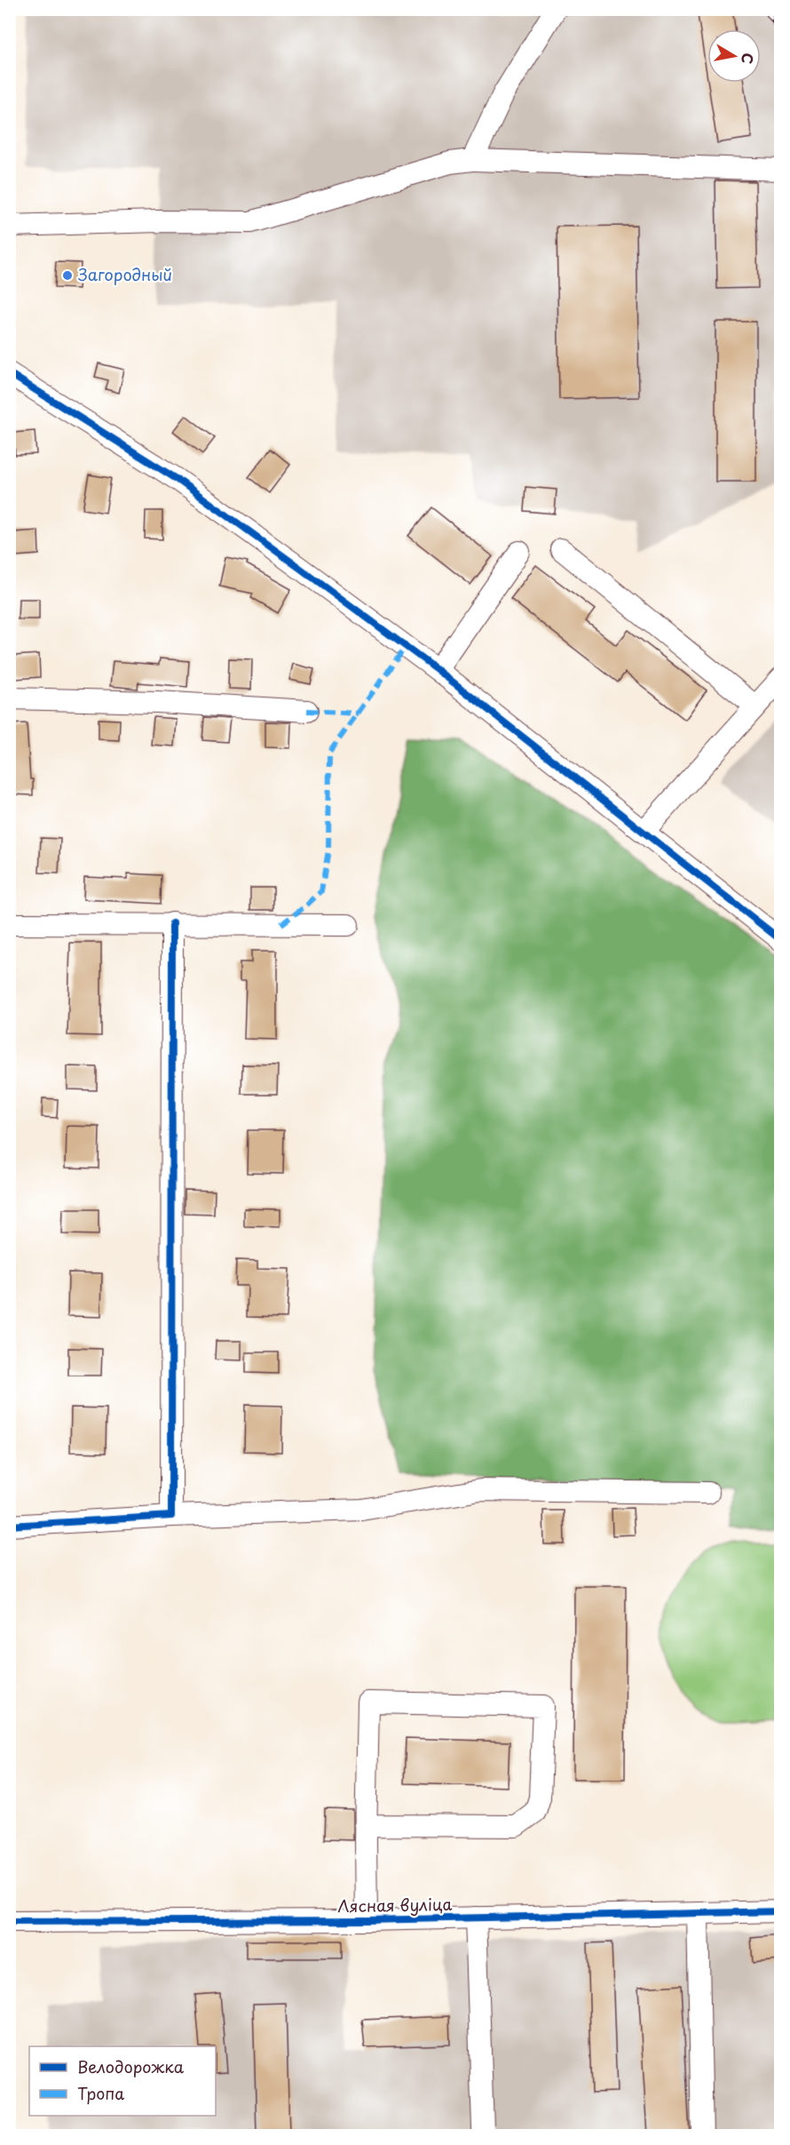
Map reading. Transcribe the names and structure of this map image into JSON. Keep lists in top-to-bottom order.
{
  "streets": {
    "street": ["Лясная вуліца"]
  },
  "places": ["Загородный"],
  "legend": ["Велодорожка", "Тропа"],
  "north": "right"
}
